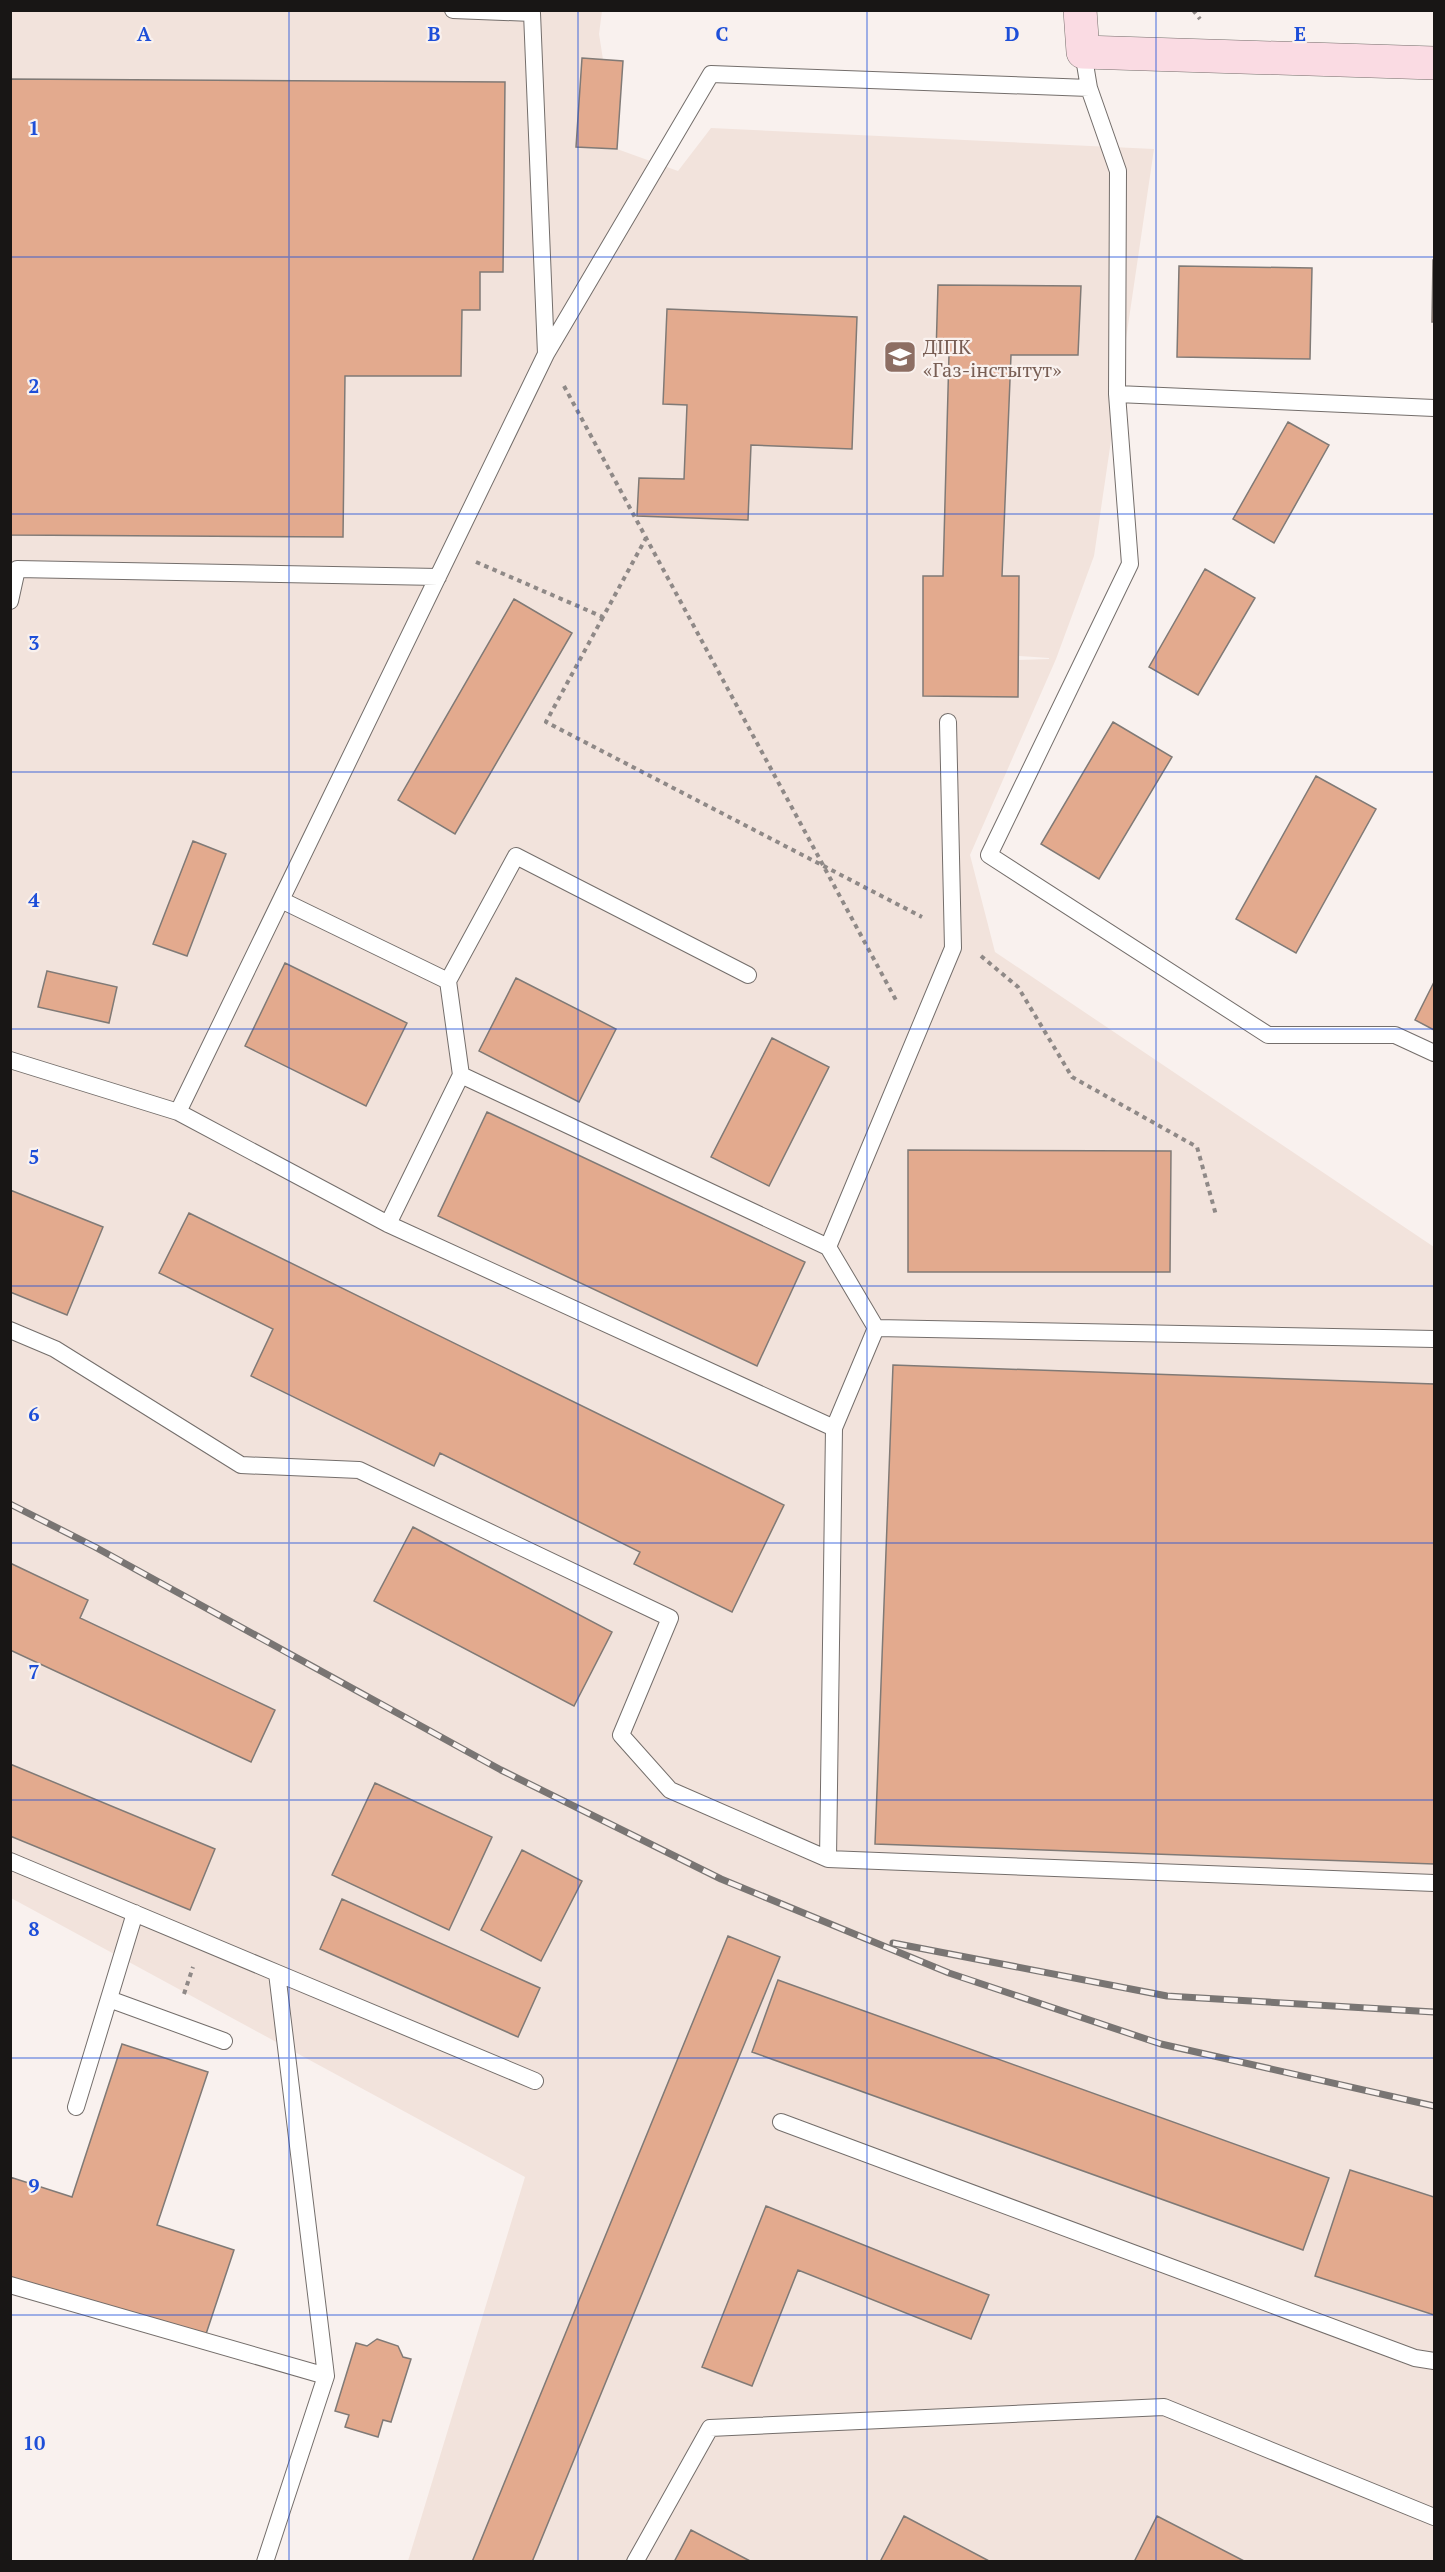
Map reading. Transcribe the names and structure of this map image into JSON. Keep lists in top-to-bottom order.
{
  "places": {
    "school or university": ["ДІПК «Газ-інстытут»"]
  },
  "grid": {
    "columns": [
      "A",
      "B",
      "C",
      "D",
      "E"
    ],
    "rows": [
      "1",
      "2",
      "3",
      "4",
      "5",
      "6",
      "7",
      "8",
      "9",
      "10"
    ]
  }
}
